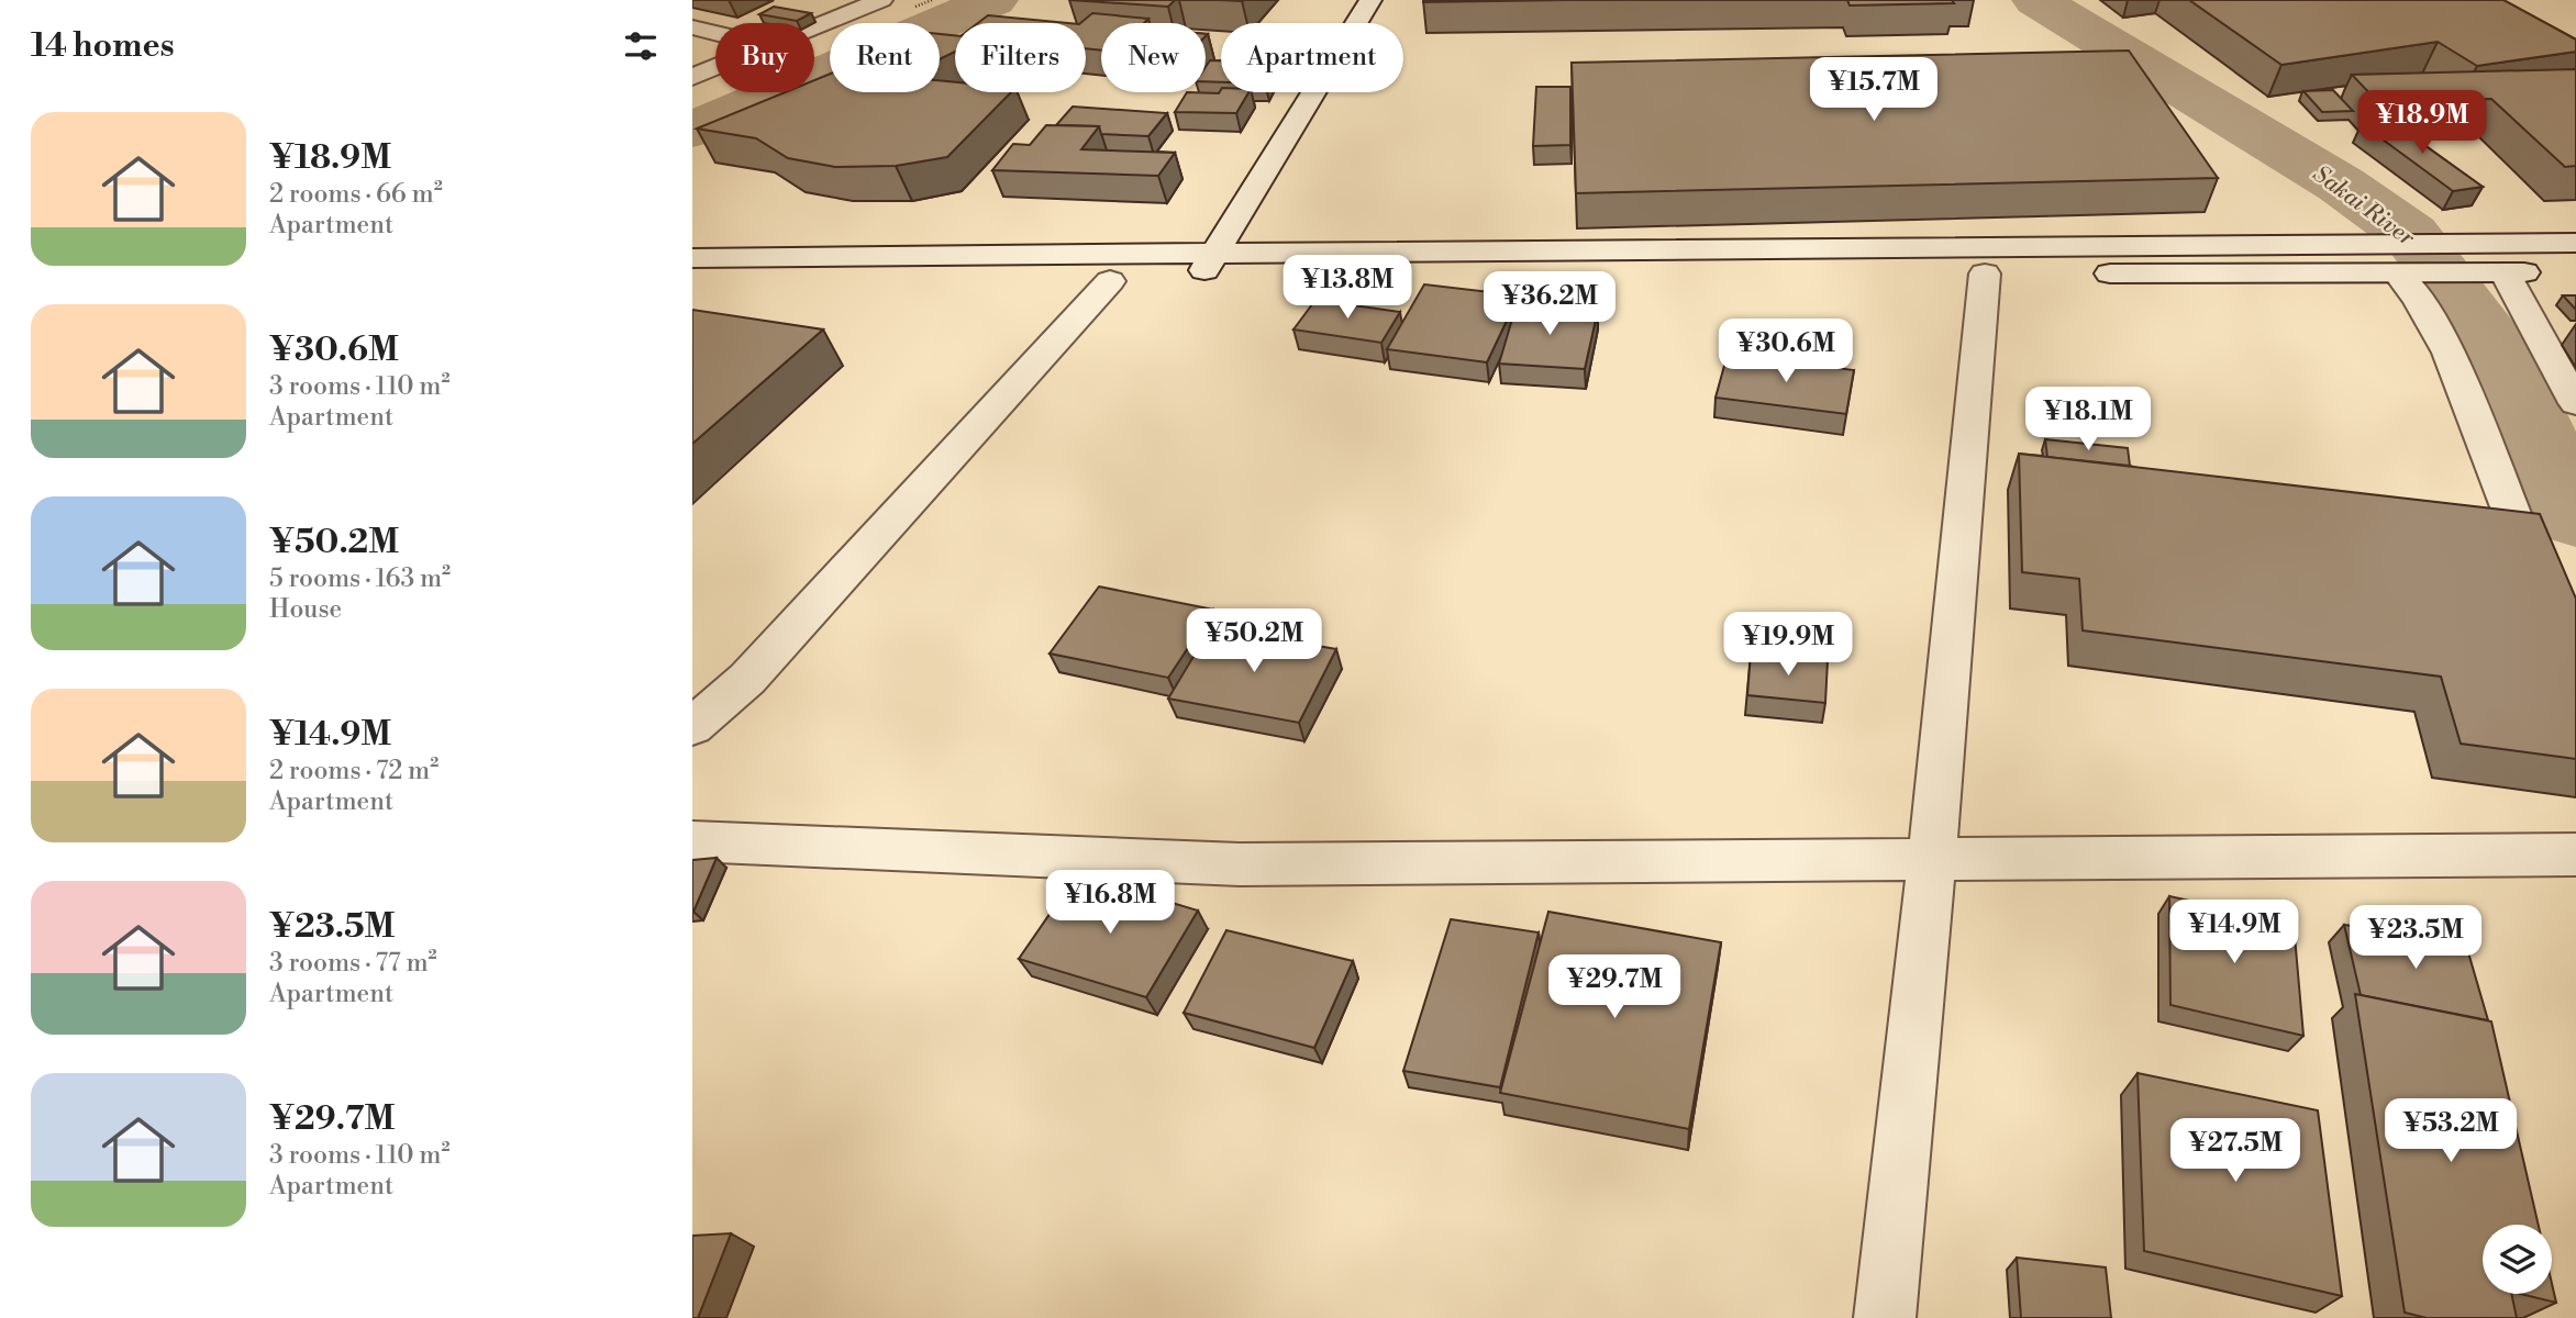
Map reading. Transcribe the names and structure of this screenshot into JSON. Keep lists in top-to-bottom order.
{
  "water": ["Sakai River"],
  "page": {
    "heading": "14 homes",
    "chip": [
      "Buy",
      "Rent",
      "Filters",
      "New",
      "Apartment"
    ],
    "price": [
      "¥15.7M",
      "¥18.9M",
      "¥13.8M",
      "¥36.2M",
      "¥30.6M",
      "¥18.1M",
      "¥50.2M",
      "¥19.9M",
      "¥16.8M",
      "¥14.9M",
      "¥23.5M",
      "¥29.7M",
      "¥53.2M",
      "¥27.5M"
    ],
    "list": [
      {
        "name": "¥18.9M",
        "note": "2 rooms · 66 m² · Apartment"
      },
      {
        "name": "¥30.6M",
        "note": "3 rooms · 110 m² · Apartment"
      },
      {
        "name": "¥50.2M",
        "note": "5 rooms · 163 m² · House"
      },
      {
        "name": "¥14.9M",
        "note": "2 rooms · 72 m² · Apartment"
      },
      {
        "name": "¥23.5M",
        "note": "3 rooms · 77 m² · Apartment"
      },
      {
        "name": "¥29.7M",
        "note": "3 rooms · 110 m² · Apartment"
      }
    ]
  }
}
